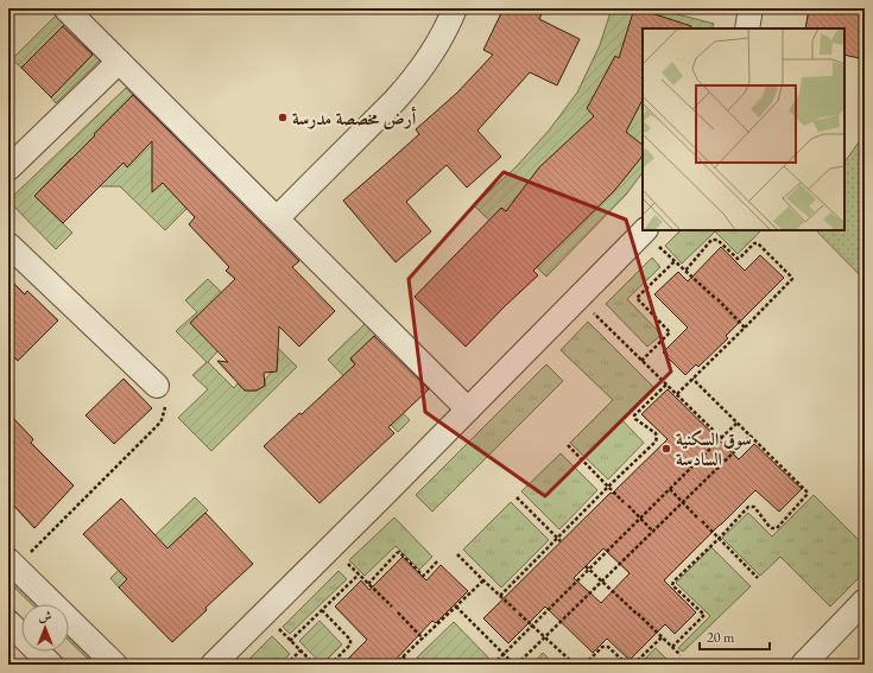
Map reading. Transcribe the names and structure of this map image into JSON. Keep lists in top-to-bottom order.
{
  "places": ["أرض مخصصة مدرسة", "سوق السكنية السادسة"],
  "scale_bar": "20 m",
  "north": "top"
}
